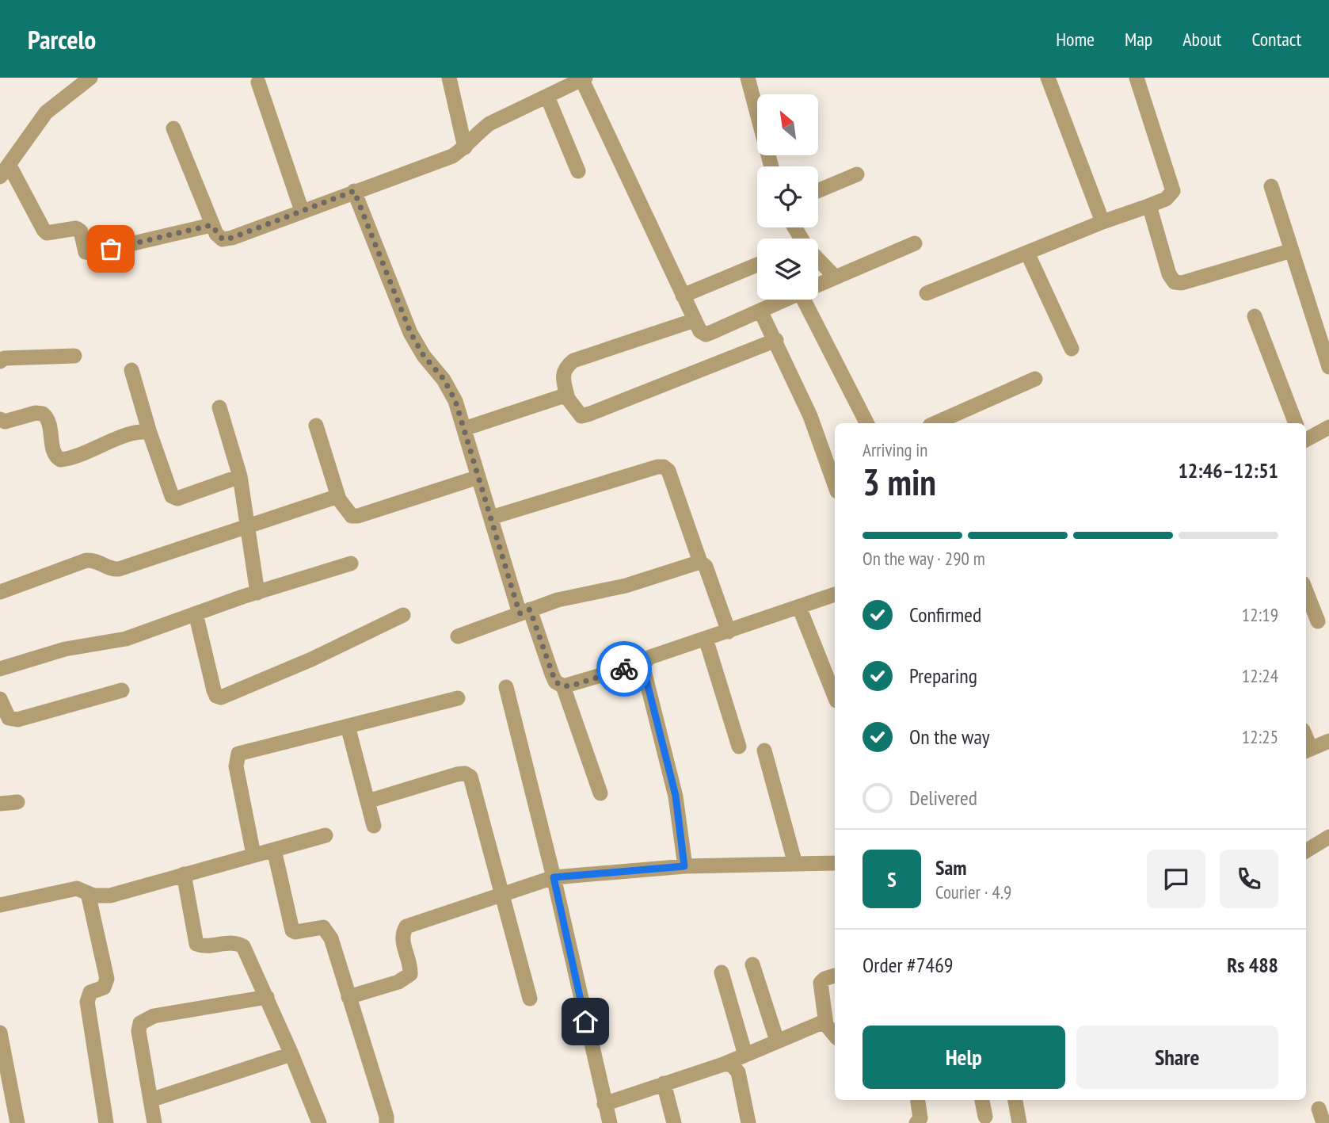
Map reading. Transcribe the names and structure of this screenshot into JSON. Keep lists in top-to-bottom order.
{
  "north": "top left",
  "page": {
    "header": "Parcelo",
    "nav": [
      "Home",
      "Map",
      "About",
      "Contact"
    ],
    "heading": ["3 min", "Arriving in", "12:46–12:51"],
    "panel": [
      "Sam",
      "Courier · 4.9",
      "Order #7469",
      "Rs 488"
    ],
    "bar": "On the way · 290 m",
    "list": [
      ["Confirmed", "12:19"],
      ["Preparing", "12:24"],
      ["On the way", "12:25"],
      "Delivered"
    ],
    "round": "S",
    "buttons": ["Help", "Share"]
  }
}
